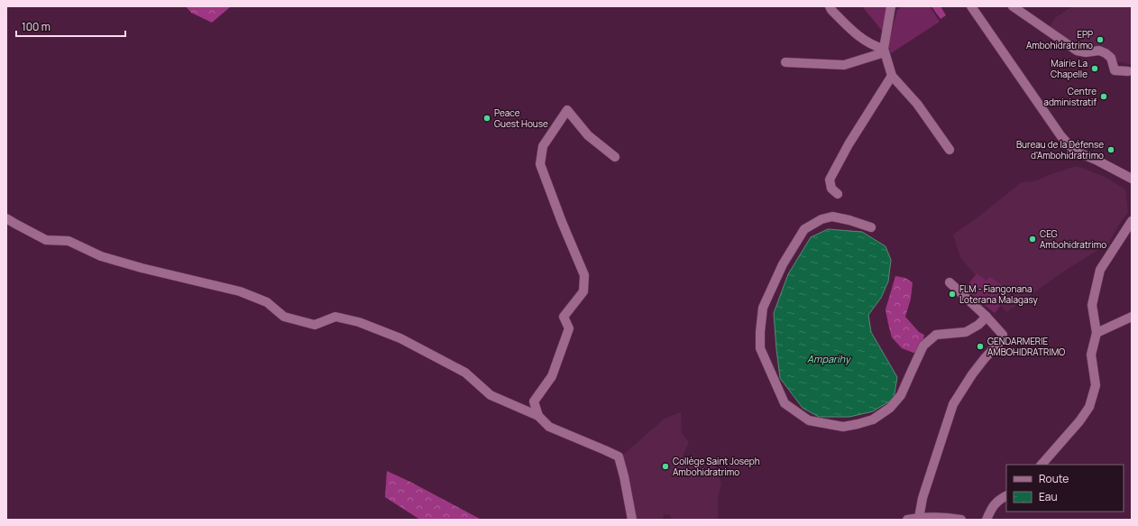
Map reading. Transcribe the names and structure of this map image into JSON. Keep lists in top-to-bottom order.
{
  "water": ["Amparihy"],
  "places": [
    "EPP Ambohidratrimo",
    "Mairie La Chapelle",
    "Centre administratif",
    "Peace Guest House",
    "Bureau de la Défense d'Ambohidratrimo",
    "CEG Ambohidratrimo",
    "FLM - Fiangonana Loterana Malagasy",
    "GENDARMERIE AMBOHIDRATRIMO",
    "Collège Saint Joseph Ambohidratrimo"
  ],
  "legend": ["Route", "Eau"],
  "scale_bar": "100 m"
}
